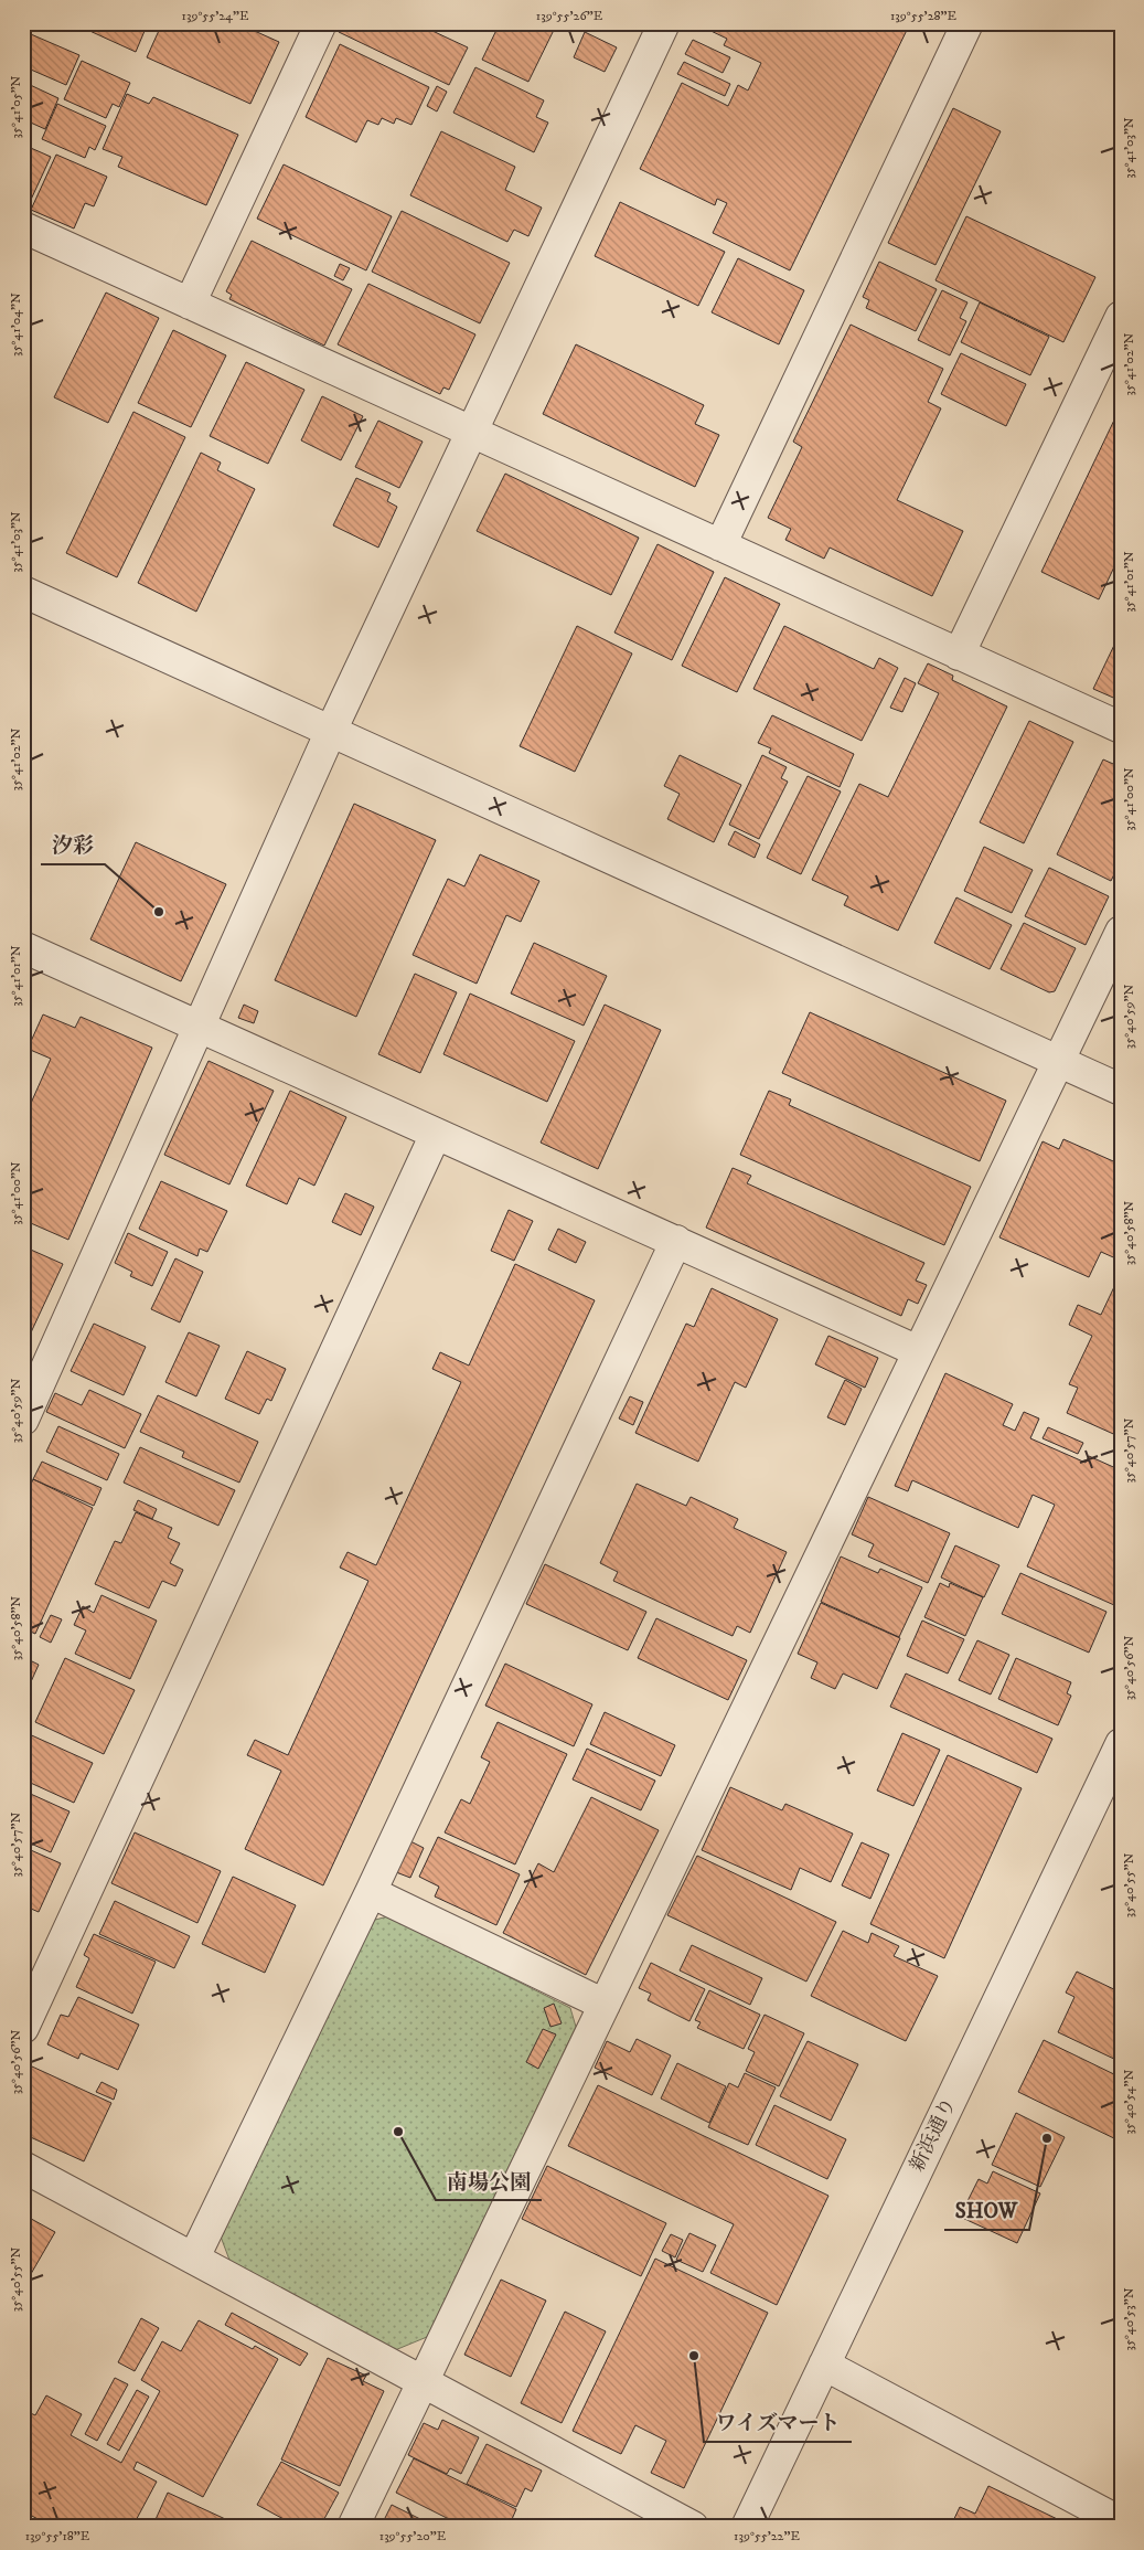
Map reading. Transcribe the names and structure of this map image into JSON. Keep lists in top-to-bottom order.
{
  "streets": {
    "street": ["新浜通り"]
  },
  "places": [
    "汐彩",
    "南場公園",
    "SHOW",
    "ワイズマート"
  ],
  "coordinates": [
    "139°55'24\"E",
    "139°55'26\"E",
    "139°55'28\"E",
    "35°41'05\"N",
    "35°41'03\"N",
    "35°41'04\"N",
    "35°41'02\"N",
    "35°41'01\"N",
    "35°41'00\"N",
    "35°40'59\"N",
    "35°40'58\"N",
    "35°40'57\"N",
    "35°40'56\"N",
    "35°40'55\"N",
    "35°40'54\"N",
    "35°40'53\"N",
    "139°55'18\"E",
    "139°55'20\"E",
    "139°55'22\"E"
  ]
}
